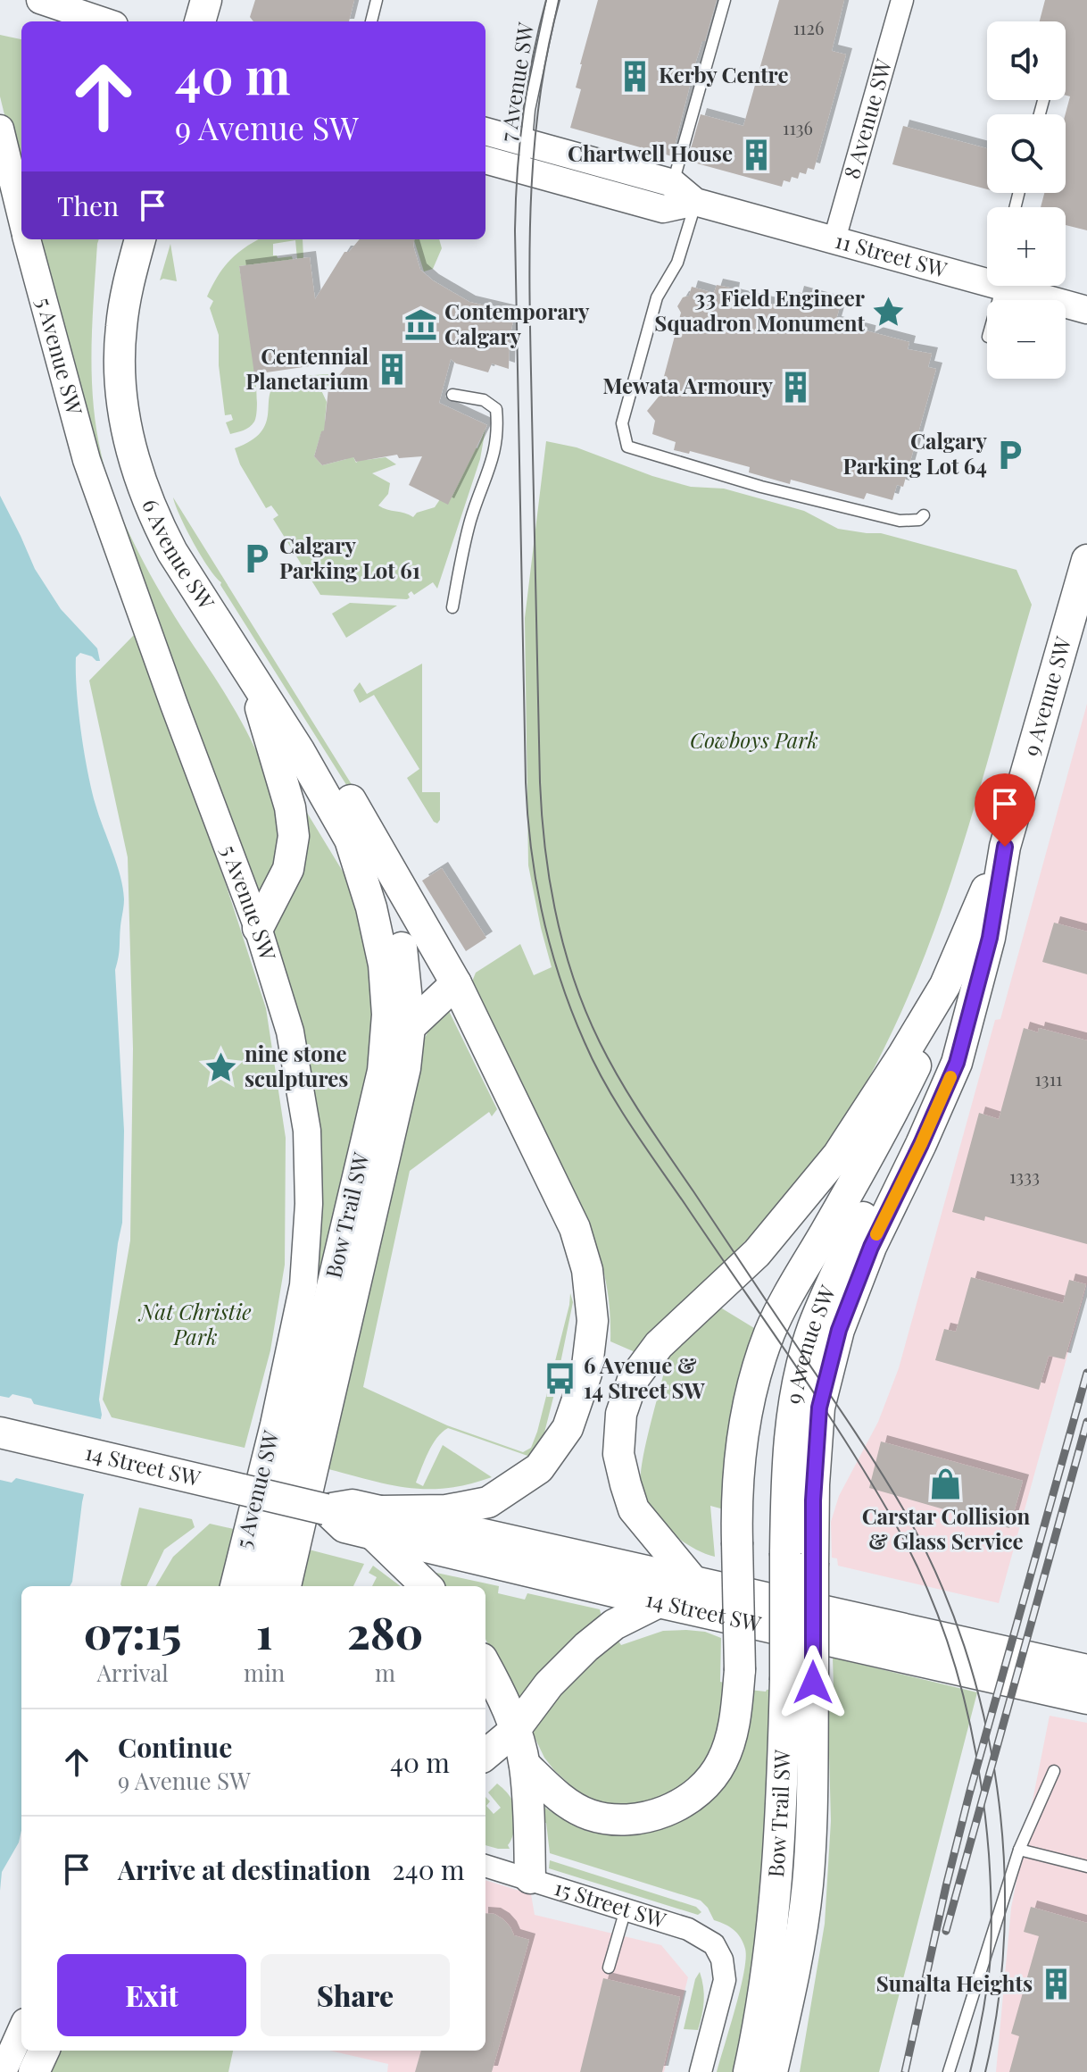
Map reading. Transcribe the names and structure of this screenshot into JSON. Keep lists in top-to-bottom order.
{
  "streets": {
    "main road": [
      "6 Avenue SW",
      "9 Avenue SW",
      "Bow Trail SW",
      "14 Street SW"
    ],
    "street": [
      "8 Avenue SW",
      "11 Street SW",
      "5 Avenue SW",
      "15 Street SW"
    ],
    "lane": ["7 Avenue SW"]
  },
  "crossings": [
    ["7 Avenue SW", "11 Street SW"],
    ["8 Avenue SW", "11 Street SW"],
    ["6 Avenue SW", "Bow Trail SW"],
    ["9 Avenue SW", "Bow Trail SW"]
  ],
  "parks": ["Cowboys Park", "Nat Christie Park"],
  "places": {
    "building": [
      "Kerby Centre",
      "Chartwell House",
      "Centennial Planetarium",
      "Mewata Armoury",
      "Sunalta Heights"
    ],
    "place": ["33 Field Engineer Squadron Monument", "nine stone sculptures"],
    "museum": ["Contemporary Calgary"],
    "parking": ["Calgary Parking Lot 64", "Calgary Parking Lot 61"],
    "bus stop": ["6 Avenue & 14 Street SW"],
    "shop": ["Carstar Collision & Glass Service"]
  },
  "house_numbers": [
    "1126",
    "1136",
    "1311",
    "1333"
  ],
  "page": {
    "map_buttons": ["+", "−"],
    "turn": ["40 m", "9 Avenue SW"],
    "then": "Then",
    "eta": [
      "07:15",
      "Arrival",
      "1",
      "min",
      "280",
      "m"
    ],
    "list": [
      {
        "name": "Continue",
        "note": "9 Avenue SW",
        "value": "40 m"
      },
      {
        "name": "Arrive at destination",
        "value": "240 m"
      }
    ],
    "buttons": ["Exit", "Share"]
  }
}
